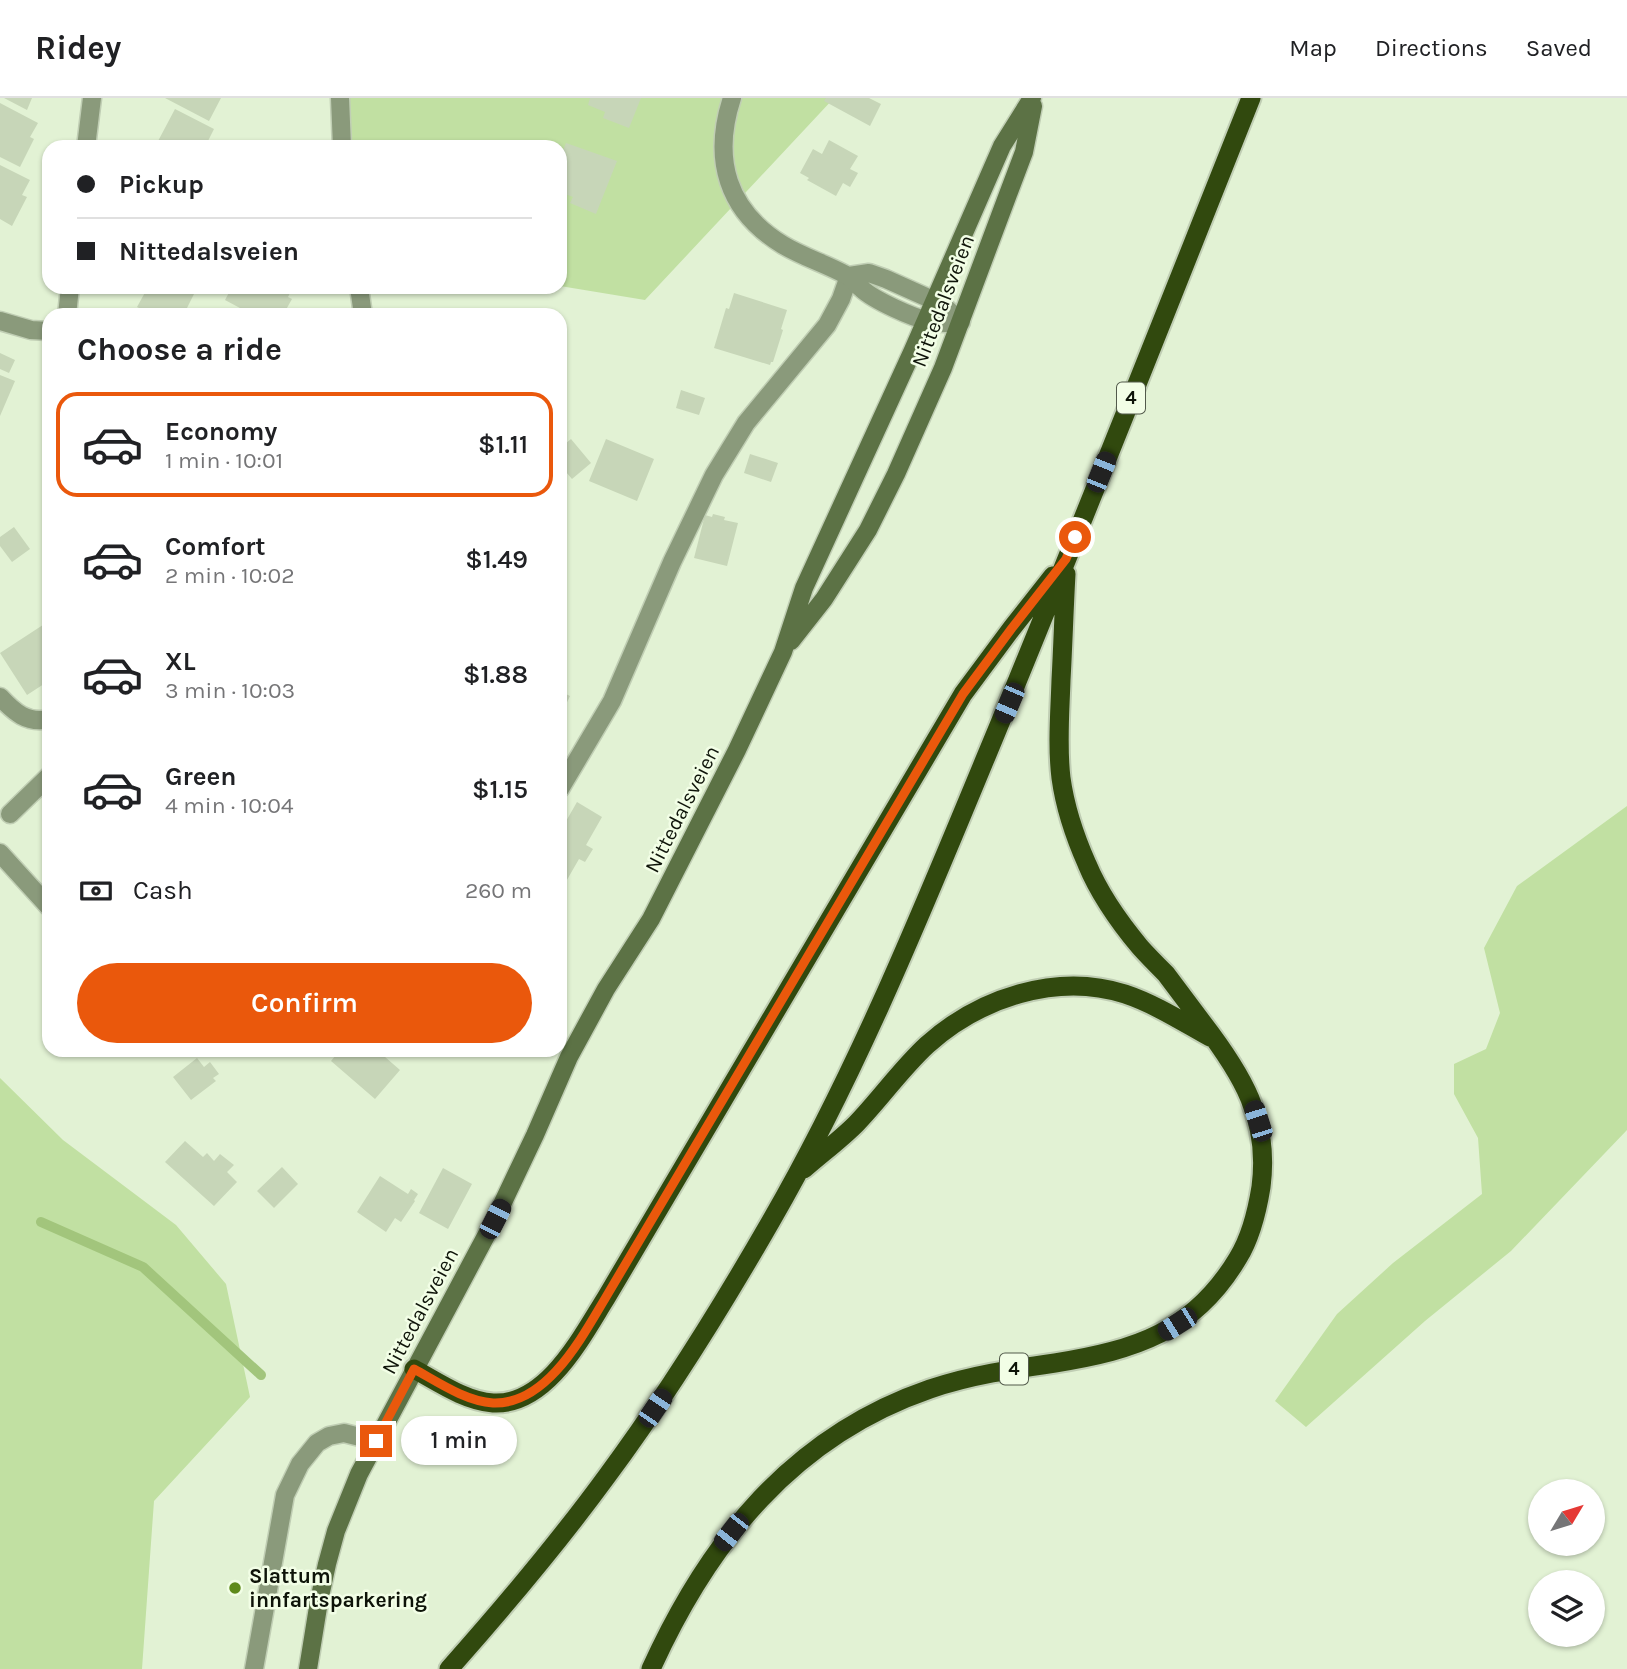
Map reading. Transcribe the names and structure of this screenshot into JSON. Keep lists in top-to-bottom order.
{
  "streets": {
    "highway": ["4"],
    "main road": ["Nittedalsveien"]
  },
  "crossings": [
    ["Nittedalsveien", "4"]
  ],
  "places": ["Slattum innfartsparkering"],
  "north": "top right",
  "page": {
    "header": "Ridey",
    "nav": ["Map", "Directions", "Saved"],
    "banner": ["Pickup", "Nittedalsveien"],
    "heading": "Choose a ride",
    "list": [
      {
        "name": "Economy",
        "note": "1 min · 10:01",
        "value": "$1.11"
      },
      {
        "name": "Comfort",
        "note": "2 min · 10:02",
        "value": "$1.49"
      },
      {
        "name": "XL",
        "note": "3 min · 10:03",
        "value": "$1.88"
      },
      {
        "name": "Green",
        "note": "4 min · 10:04",
        "value": "$1.15"
      }
    ],
    "pay": ["Cash", "260 m"],
    "buttons": "Confirm",
    "bubble": "1 min"
  }
}
